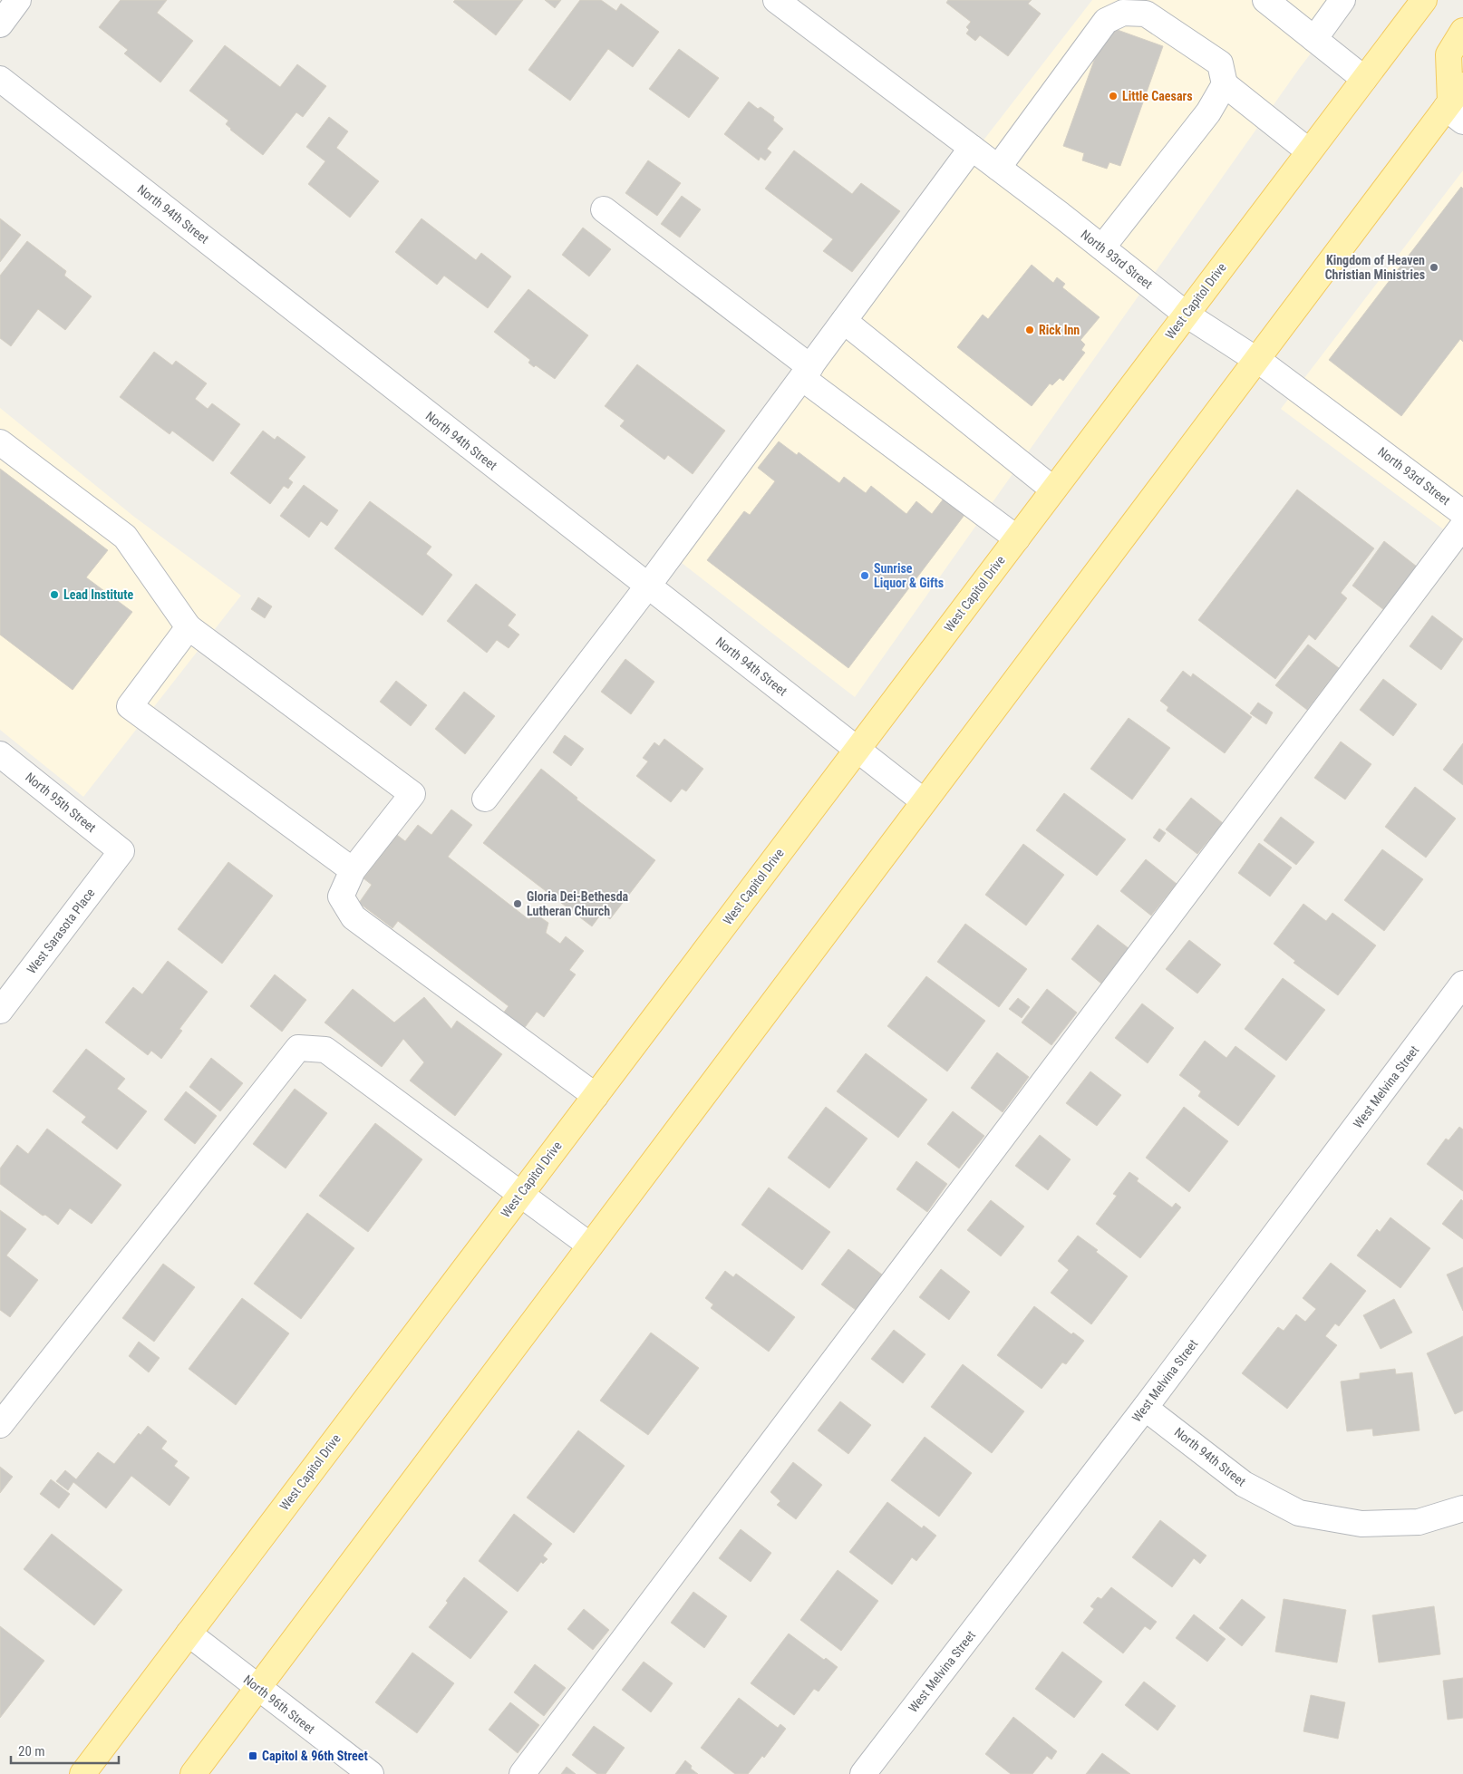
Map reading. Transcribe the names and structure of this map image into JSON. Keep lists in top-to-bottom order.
{
  "streets": {
    "main road": ["West Capitol Drive"],
    "street": [
      "North 94th Street",
      "North 93rd Street",
      "North 95th Street",
      "West Sarasota Place",
      "West Melvina Street",
      "North 96th Street"
    ]
  },
  "crossings": [
    ["North 94th Street", "West Capitol Drive"],
    ["North 94th Street", "West Melvina Street"],
    ["North 93rd Street", "West Capitol Drive"],
    ["West Capitol Drive", "North 96th Street"],
    ["North 95th Street", "West Sarasota Place"]
  ],
  "places": {
    "other": [
      "Little Caesars",
      "Kingdom of Heaven Christian Ministries",
      "Rick Inn",
      "Sunrise Liquor & Gifts",
      "Lead Institute",
      "Gloria Dei-Bethesda Lutheran Church"
    ],
    "transit": ["Capitol & 96th Street"]
  },
  "scale_bar": "20 m"
}
